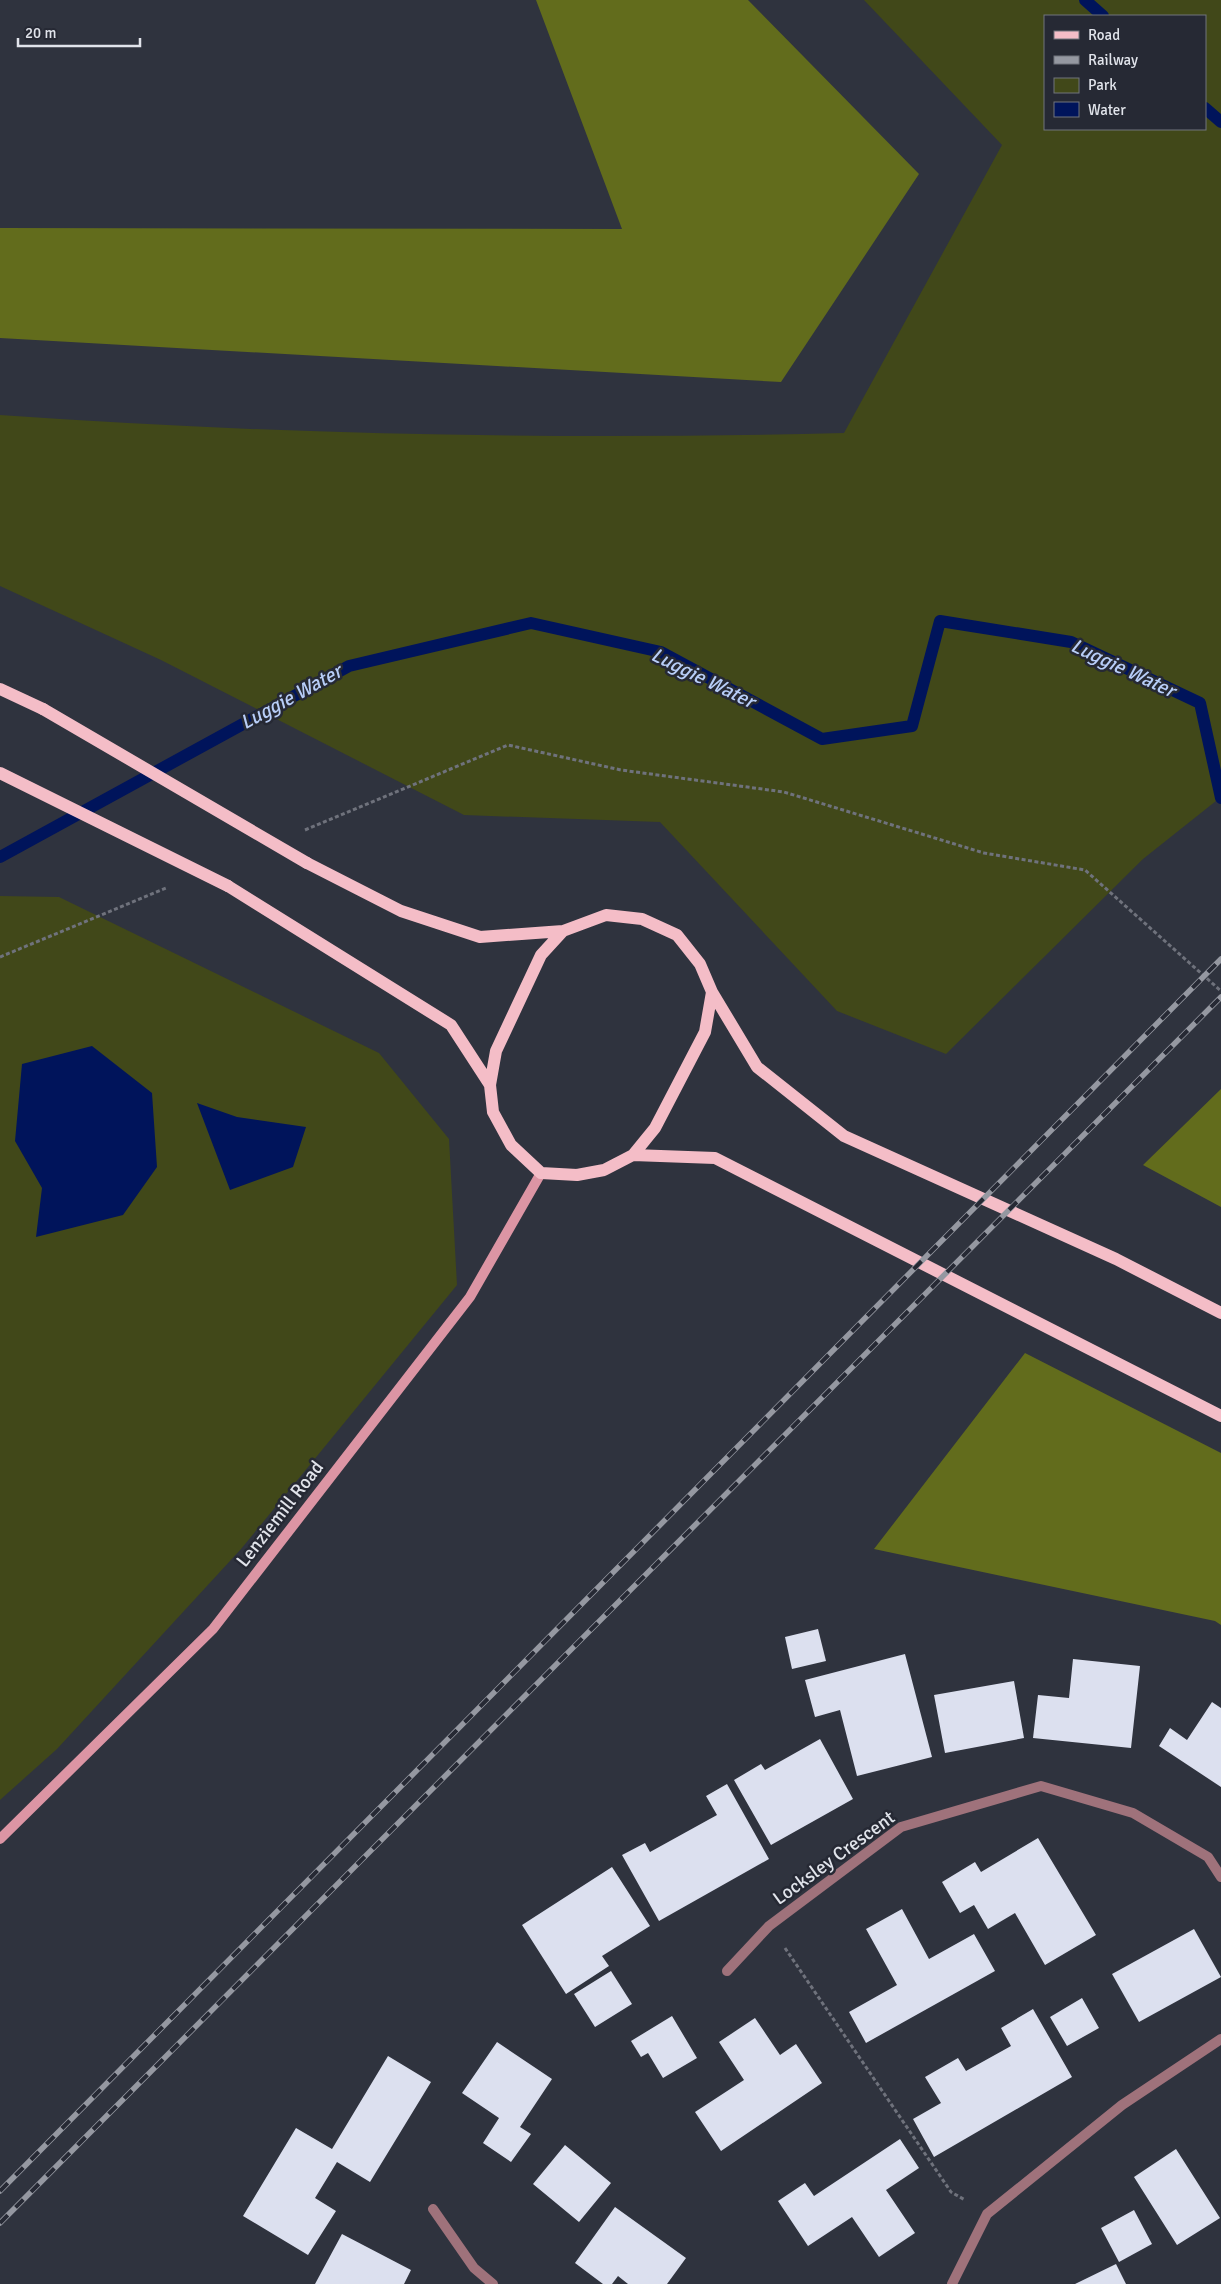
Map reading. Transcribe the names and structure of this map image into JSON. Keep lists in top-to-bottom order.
{
  "streets": {
    "main road": ["Lenziemill Road"],
    "street": ["Locksley Crescent"]
  },
  "water": ["Luggie Water"],
  "legend": [
    "Road",
    "Railway",
    "Park",
    "Water"
  ],
  "scale_bar": "20 m"
}
